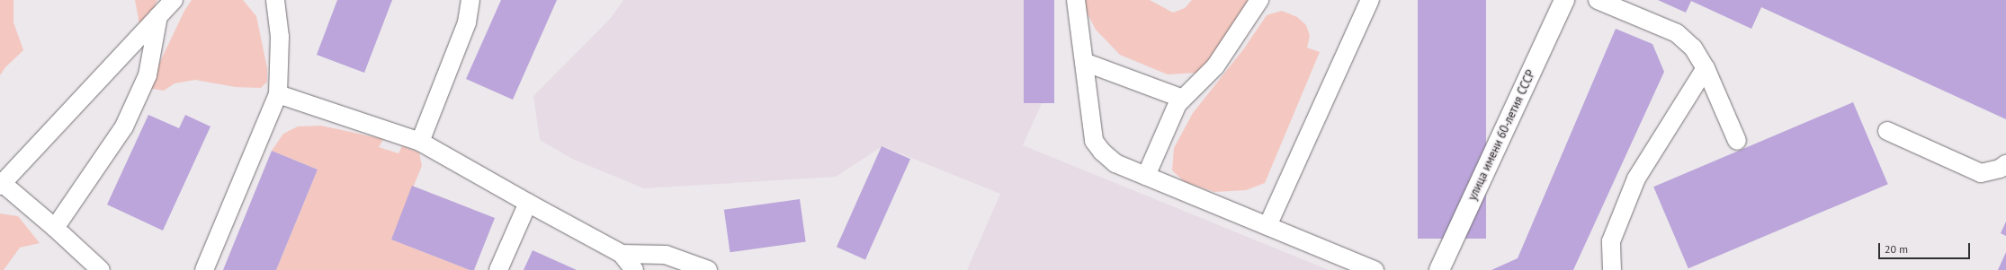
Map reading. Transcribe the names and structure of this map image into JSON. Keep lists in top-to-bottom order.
{
  "streets": {
    "street": ["улица имени 60-летия СССР"]
  },
  "scale_bar": "20 m"
}
